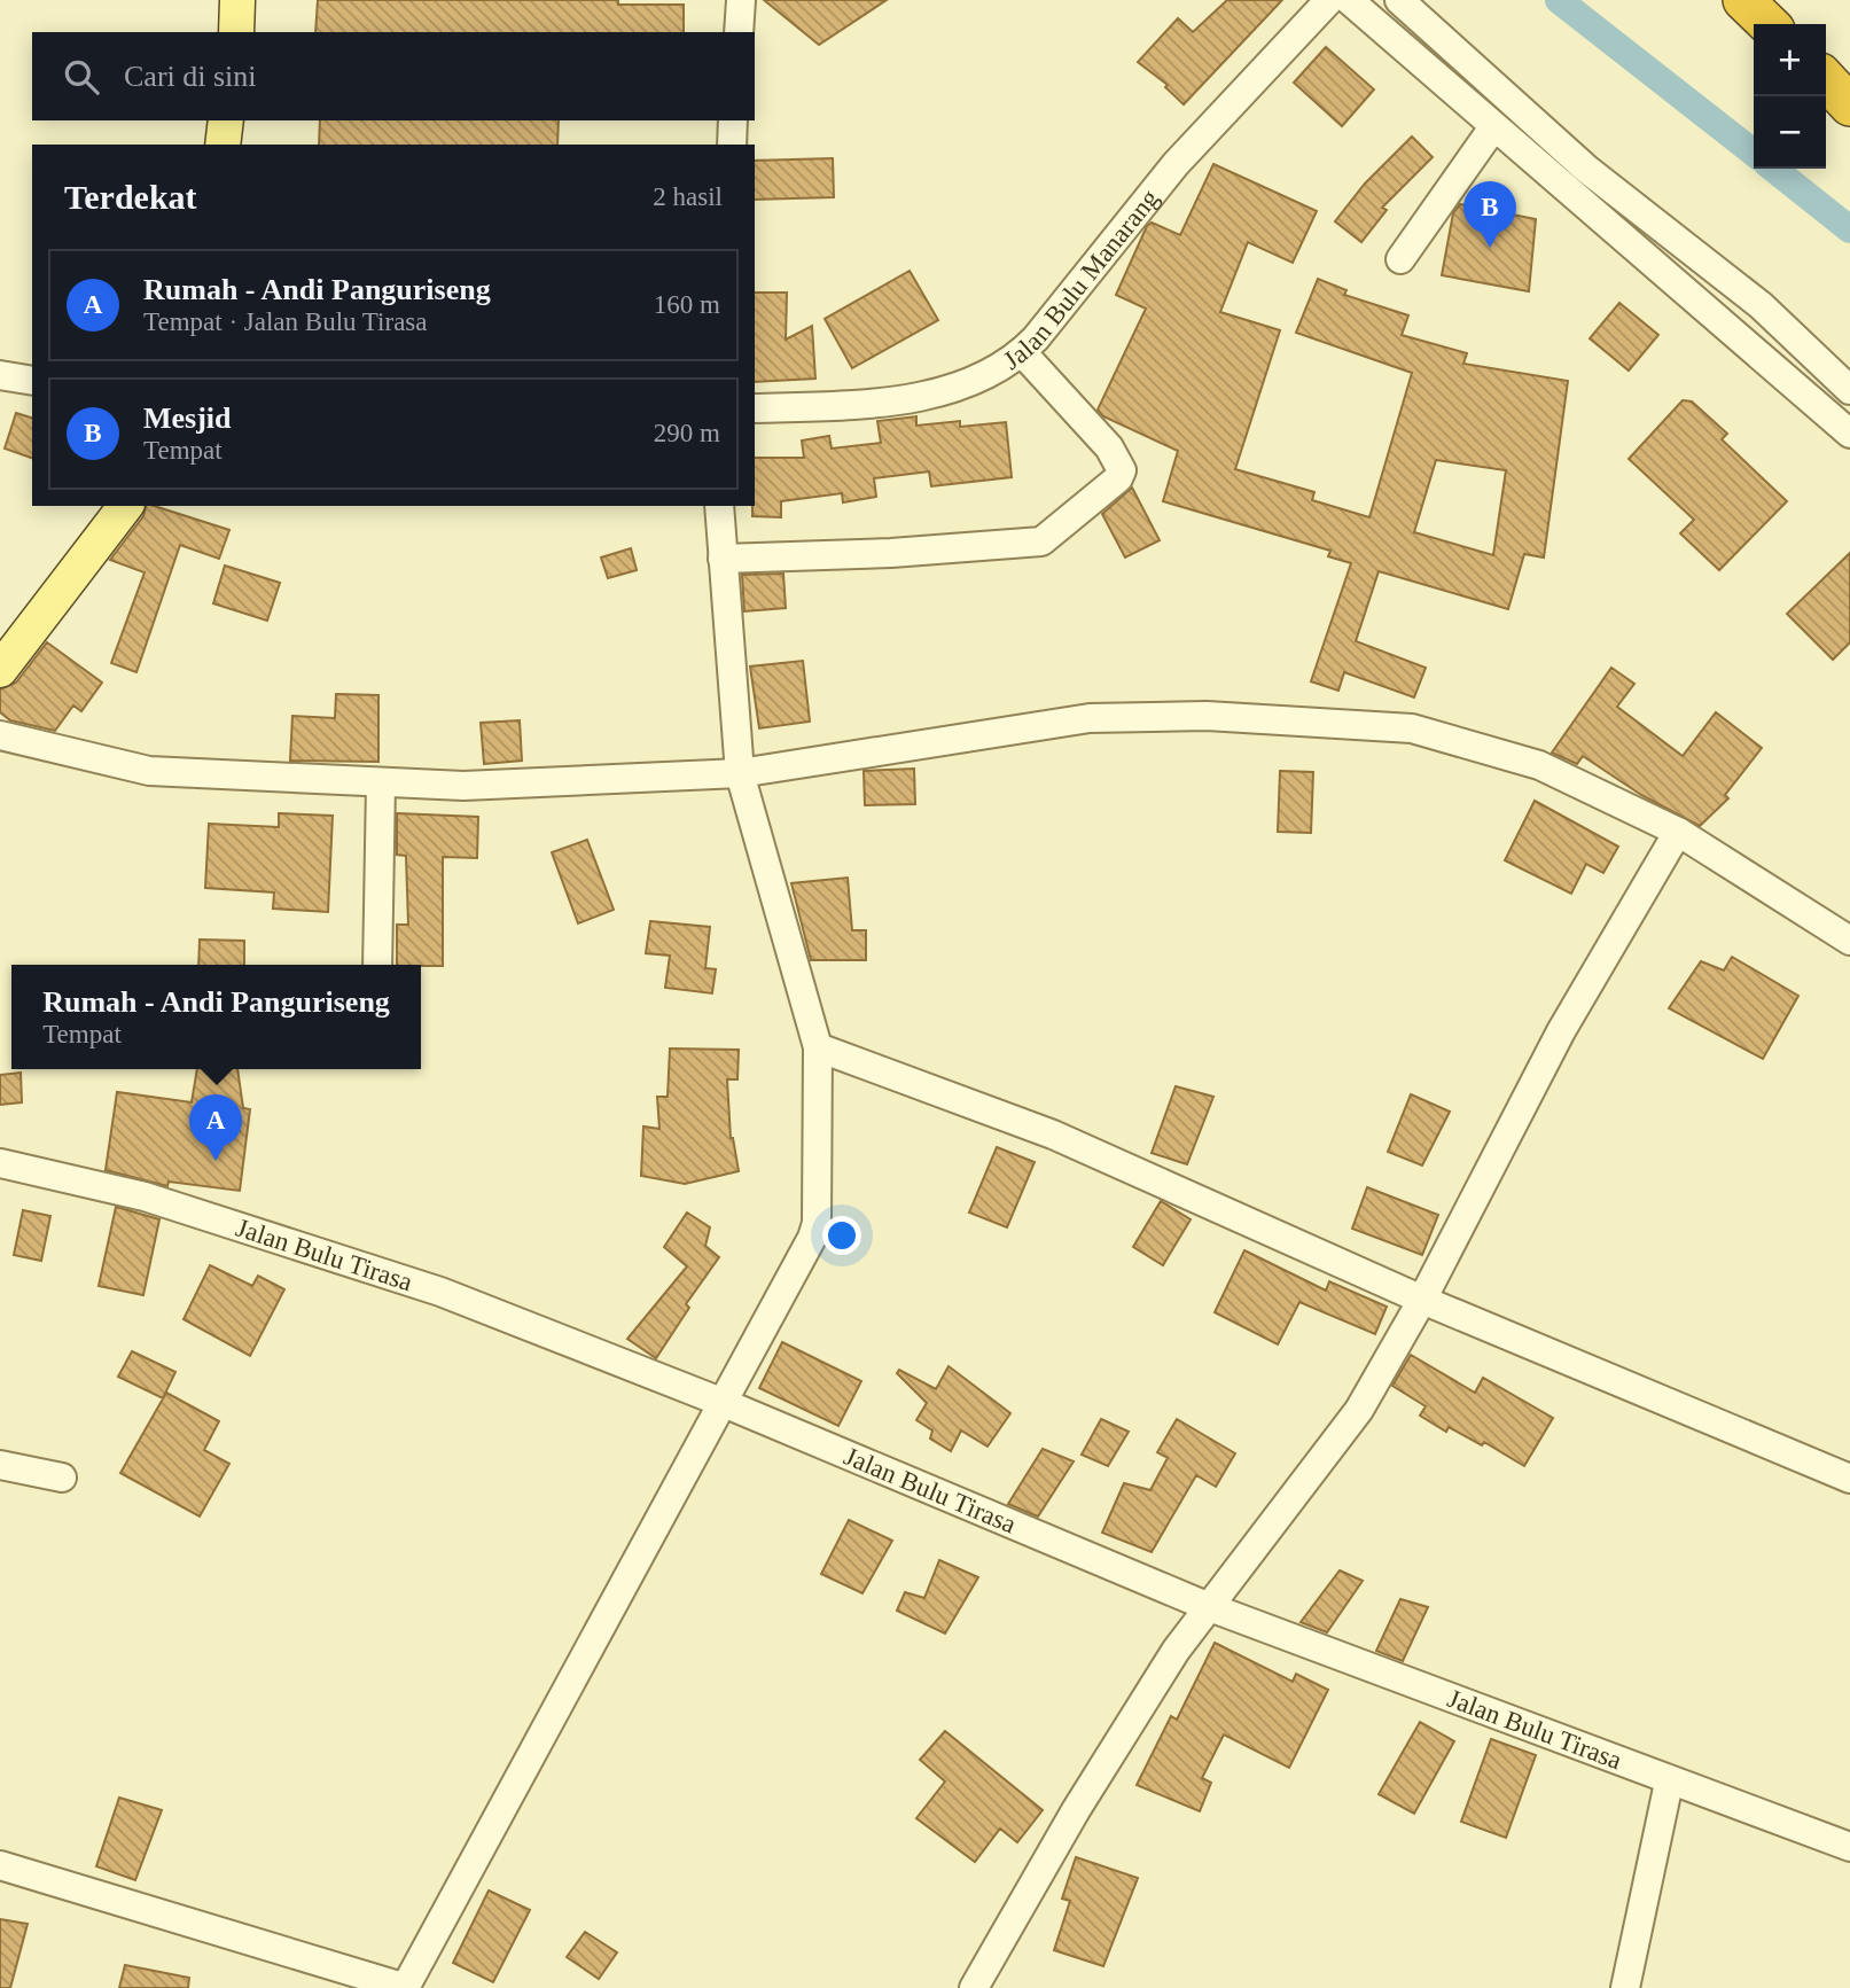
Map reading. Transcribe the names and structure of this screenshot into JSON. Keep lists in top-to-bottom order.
{
  "streets": {
    "street": ["Jalan Bulu Manarang", "Jalan Bulu Tirasa"]
  },
  "page": {
    "map_buttons": ["+", "−"],
    "search": "Cari di sini",
    "heading": ["Terdekat", "2 hasil"],
    "pins": ["B", "A"],
    "list": [
      {
        "mark": "A",
        "name": "Rumah - Andi Panguriseng",
        "note": "Tempat · Jalan Bulu Tirasa",
        "value": "160 m"
      },
      {
        "mark": "B",
        "name": "Mesjid",
        "note": "Tempat",
        "value": "290 m"
      }
    ],
    "popup": ["Rumah - Andi Panguriseng", "Tempat"]
  }
}
